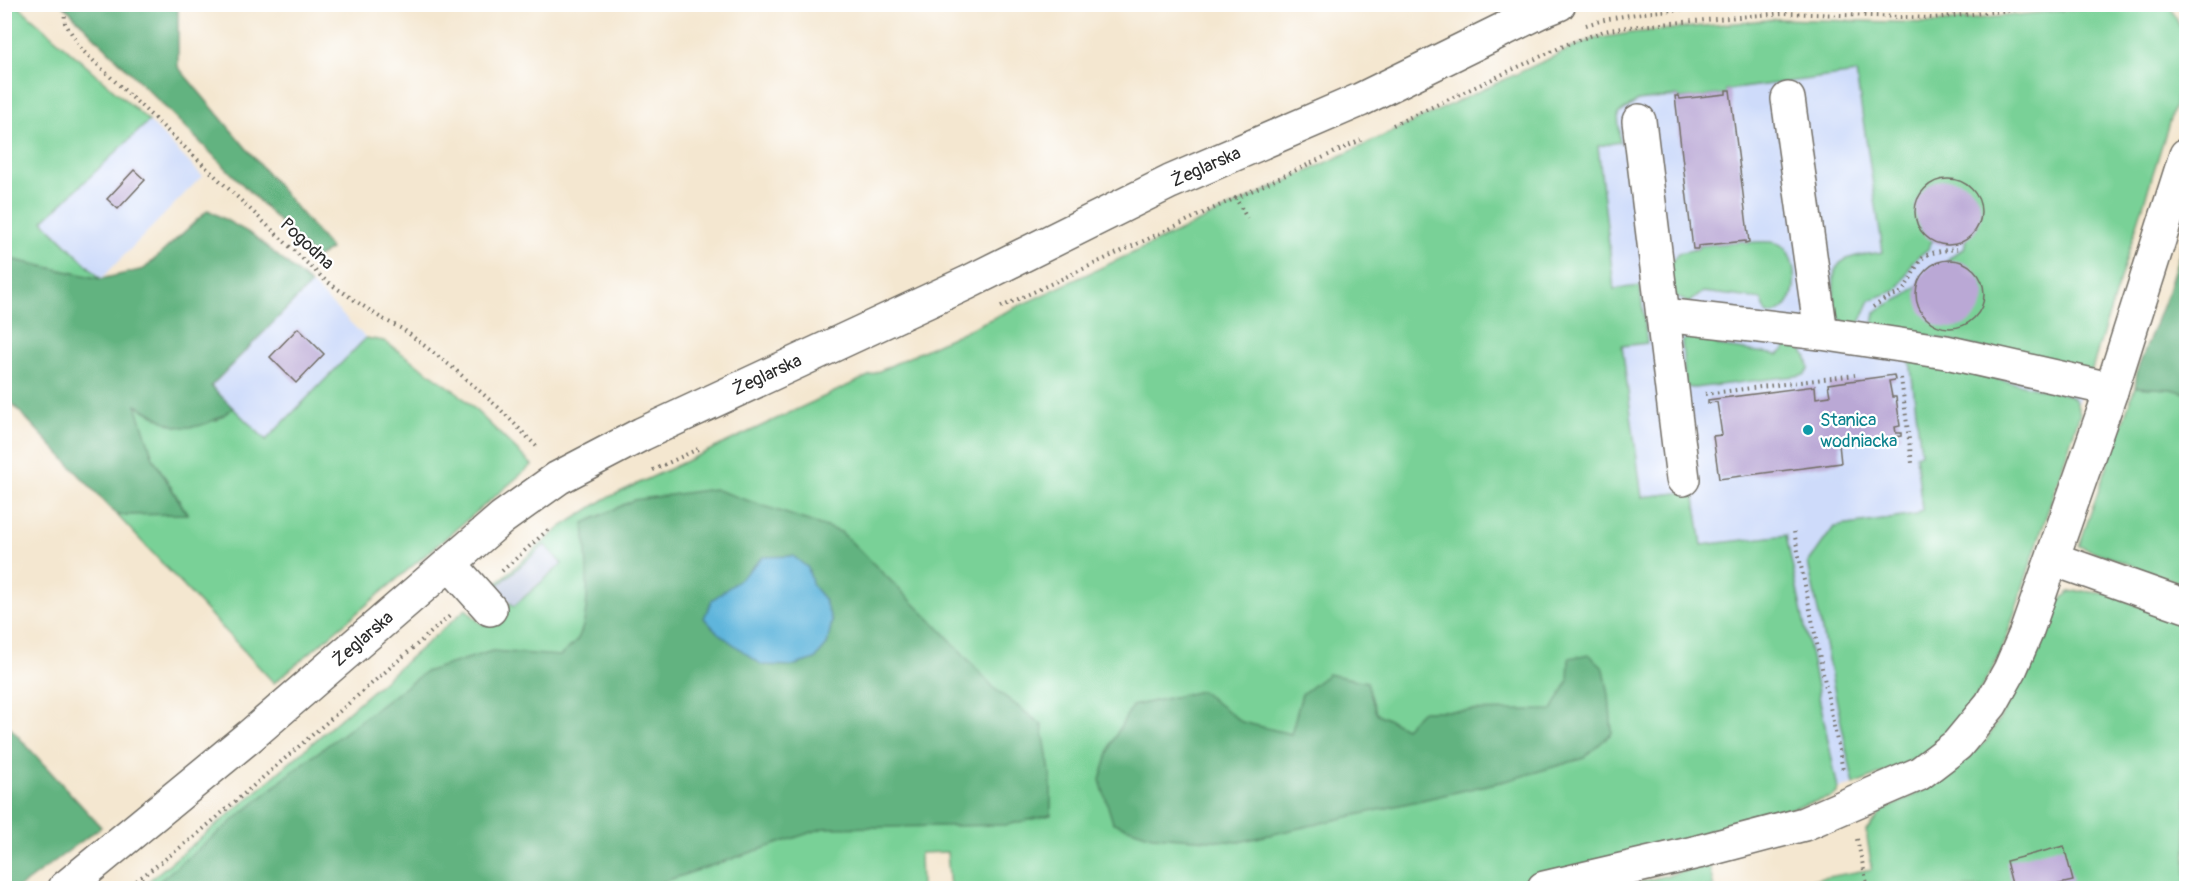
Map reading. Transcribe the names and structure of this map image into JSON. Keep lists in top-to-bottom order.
{
  "streets": {
    "street": ["Żeglarska"],
    "path": ["Pogodna"]
  },
  "crossings": [
    ["Żeglarska", "Pogodna"]
  ],
  "places": ["Stanica wodniacka"]
}
